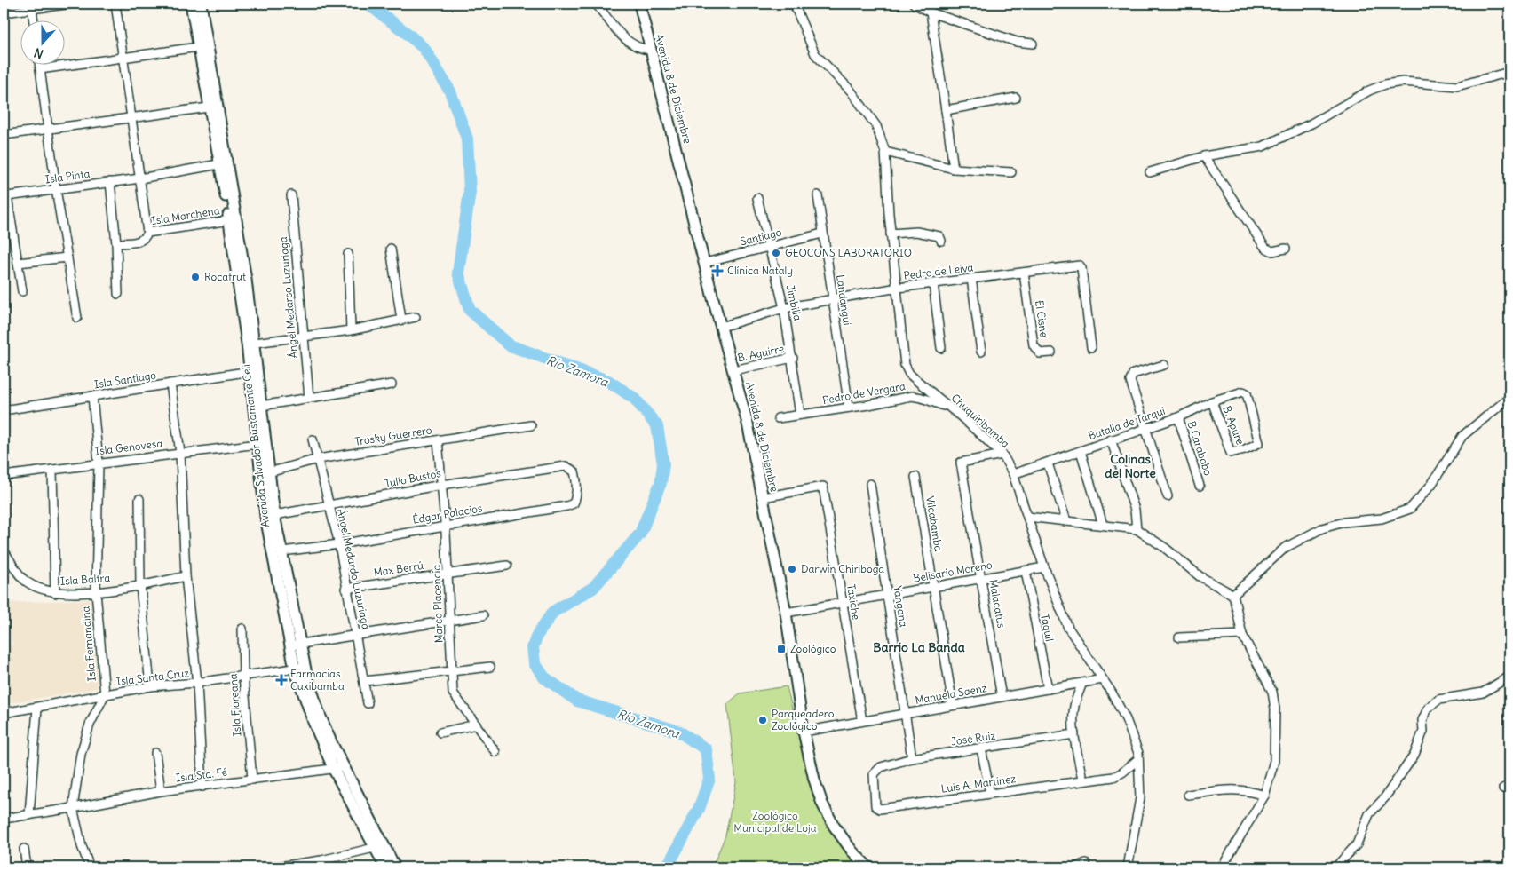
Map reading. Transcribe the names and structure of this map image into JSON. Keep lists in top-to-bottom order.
{
  "streets": {
    "main road": ["Avenida 8 de Diciembre", "Avenida Salvador Bustamante Celi"],
    "street": [
      "Isla Pinta",
      "Isla Marchena",
      "Santiago",
      "Pedro de Leiva",
      "Ángel Medarso Luzuriaga",
      "Landangui",
      "Jimbilla",
      "El Cisne",
      "B. Aguirre",
      "Isla Santiago",
      "Pedro de Vergara",
      "Chuquiribamba",
      "Batalla de Tarqui",
      "B. Apure",
      "Trosky Guerrero",
      "Isla Genovesa",
      "B Carabobo",
      "Tulio Bustos",
      "Édgar Palacios",
      "Vilcabamba",
      "Ángel Medardo Luzuriaga",
      "Max Berrú",
      "Belisario Moreno",
      "Isla Baltra",
      "Taxiche",
      "Marco Placencia",
      "Malacatus",
      "Yangana",
      "Taquil",
      "Isla Fernandina",
      "Isla Santa Cruz",
      "Manuela Saenz",
      "Isla Floreana",
      "José Ruiz",
      "Isla Sta. Fé",
      "Luis A. Martinez"
    ]
  },
  "crossings": [
    ["Avenida 8 de Diciembre", "Santiago"],
    ["Avenida 8 de Diciembre", "Pedro de Leiva"],
    ["Avenida 8 de Diciembre", "B. Aguirre"],
    ["Avenida 8 de Diciembre", "Belisario Moreno"],
    ["Avenida 8 de Diciembre", "Taxiche"],
    ["Avenida 8 de Diciembre", "Manuela Saenz"],
    ["Isla Pinta", "Isla Marchena"],
    ["Isla Pinta", "Avenida Salvador Bustamante Celi"],
    ["Isla Marchena", "Avenida Salvador Bustamante Celi"],
    ["Santiago", "Landangui"],
    ["Santiago", "Jimbilla"],
    ["Pedro de Leiva", "Landangui"],
    ["Pedro de Leiva", "Jimbilla"],
    ["Pedro de Leiva", "El Cisne"],
    ["Pedro de Leiva", "Chuquiribamba"],
    ["Landangui", "Pedro de Vergara"],
    ["Jimbilla", "B. Aguirre"],
    ["Jimbilla", "Pedro de Vergara"],
    ["Isla Santiago", "Avenida Salvador Bustamante Celi"],
    ["Isla Santiago", "Isla Fernandina"],
    ["Pedro de Vergara", "Chuquiribamba"],
    ["Chuquiribamba", "Batalla de Tarqui"],
    ["Chuquiribamba", "Belisario Moreno"],
    ["Chuquiribamba", "Malacatus"],
    ["Chuquiribamba", "Manuela Saenz"],
    ["Chuquiribamba", "Luis A. Martinez"],
    ["Batalla de Tarqui", "B. Apure"],
    ["Batalla de Tarqui", "B Carabobo"],
    ["Trosky Guerrero", "Avenida Salvador Bustamante Celi"],
    ["Trosky Guerrero", "Ángel Medardo Luzuriaga"],
    ["Trosky Guerrero", "Marco Placencia"],
    ["Avenida Salvador Bustamante Celi", "Isla Genovesa"],
    ["Avenida Salvador Bustamante Celi", "Tulio Bustos"],
    ["Avenida Salvador Bustamante Celi", "Édgar Palacios"],
    ["Avenida Salvador Bustamante Celi", "Isla Santa Cruz"],
    ["Avenida Salvador Bustamante Celi", "Isla Sta. Fé"],
    ["Isla Genovesa", "Isla Fernandina"],
    ["Tulio Bustos", "Édgar Palacios"],
    ["Tulio Bustos", "Ángel Medardo Luzuriaga"],
    ["Tulio Bustos", "Marco Placencia"],
    ["Édgar Palacios", "Ángel Medardo Luzuriaga"],
    ["Édgar Palacios", "Marco Placencia"],
    ["Vilcabamba", "Belisario Moreno"],
    ["Vilcabamba", "Manuela Saenz"],
    ["Ángel Medardo Luzuriaga", "Max Berrú"],
    ["Max Berrú", "Marco Placencia"],
    ["Belisario Moreno", "Taxiche"],
    ["Belisario Moreno", "Malacatus"],
    ["Belisario Moreno", "Yangana"],
    ["Belisario Moreno", "Taquil"],
    ["Isla Baltra", "Isla Fernandina"],
    ["Taxiche", "Manuela Saenz"],
    ["Malacatus", "Manuela Saenz"],
    ["Yangana", "Manuela Saenz"],
    ["Yangana", "José Ruiz"],
    ["Taquil", "Manuela Saenz"],
    ["Isla Fernandina", "Isla Santa Cruz"],
    ["Isla Fernandina", "Isla Sta. Fé"],
    ["Isla Santa Cruz", "Isla Floreana"],
    ["Isla Floreana", "Isla Sta. Fé"],
    ["José Ruiz", "Luis A. Martinez"]
  ],
  "districts": ["Colinas del Norte", "Barrio La Banda"],
  "water": ["Río Zamora"],
  "parks": ["Zoológico Municipal de Loja"],
  "places": {
    "other": [
      "GEOCONS LABORATORIO",
      "Rocafrut",
      "Darwin Chiriboga",
      "Parqueadero Zoológico"
    ],
    "health": ["Clínica Nataly", "Farmacias Cuxibamba"],
    "transit": ["Zoológico"]
  },
  "north": "bottom"
}
